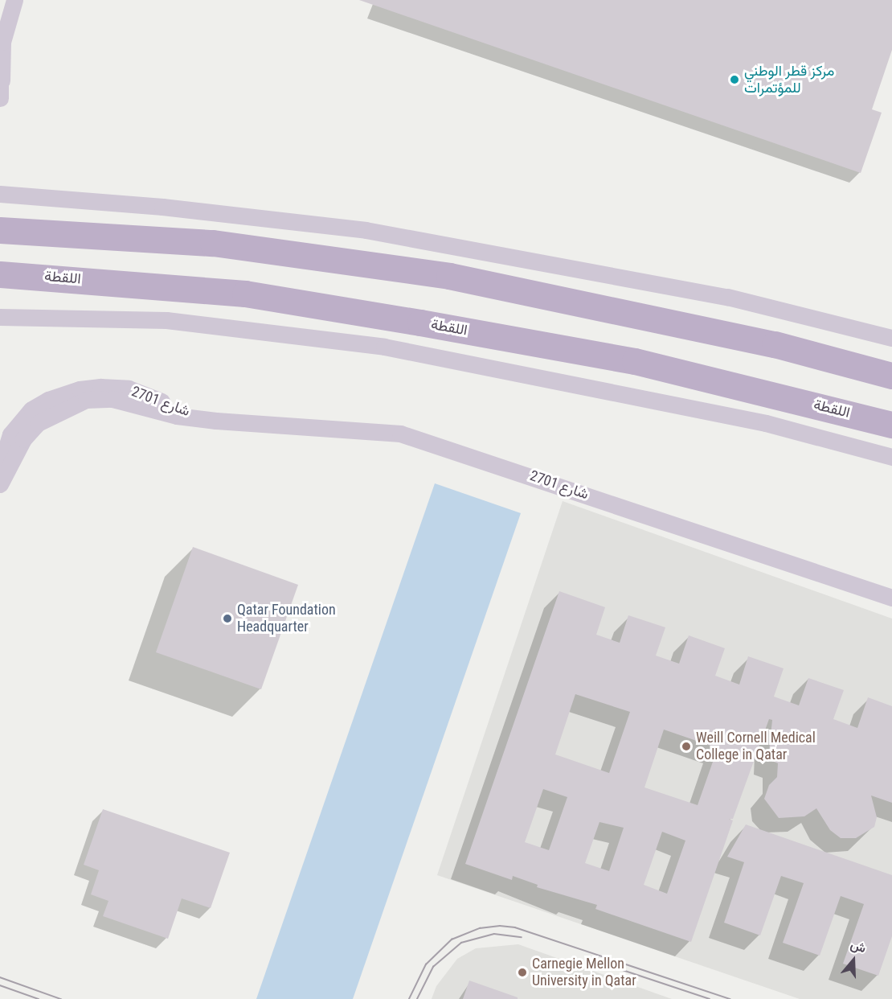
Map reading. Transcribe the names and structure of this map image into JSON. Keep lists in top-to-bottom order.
{
  "streets": {
    "main road": ["اللقطة"],
    "street": ["شارع 2701"]
  },
  "places": [
    "مركز قطر الوطني للمؤتمرات",
    "Qatar Foundation Headquarter",
    "Weill Cornell Medical College in Qatar",
    "Carnegie Mellon University in Qatar"
  ],
  "north": "top"
}
